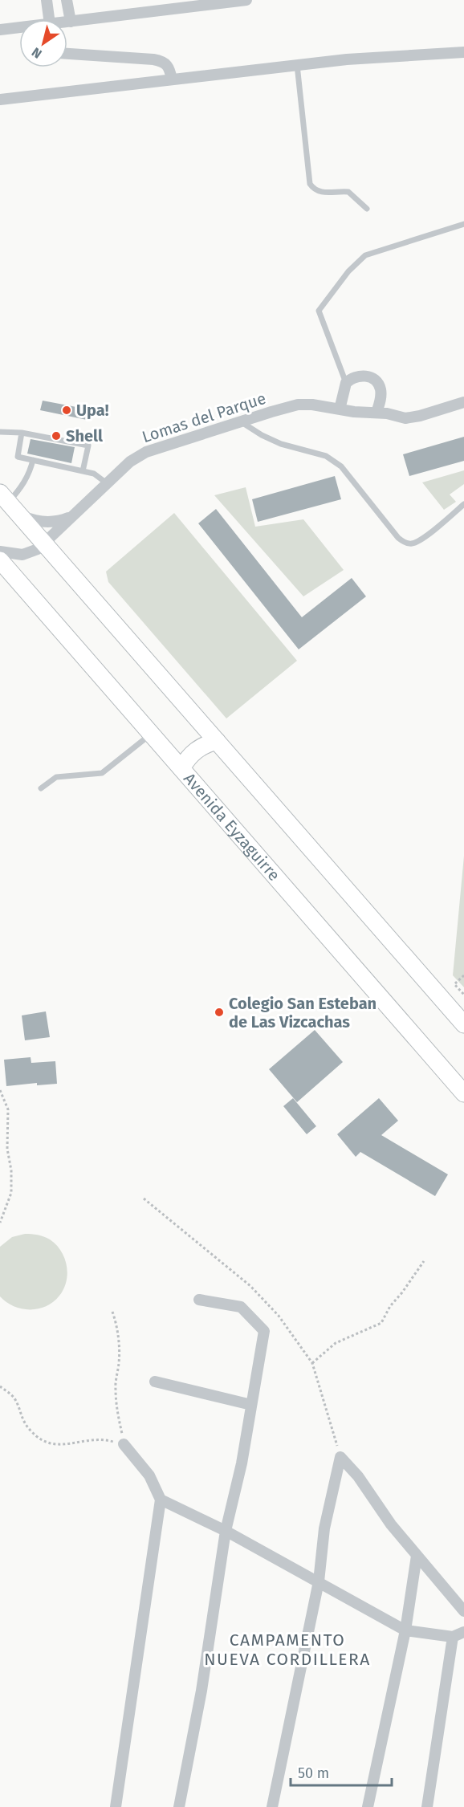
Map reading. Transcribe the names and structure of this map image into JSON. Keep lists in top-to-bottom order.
{
  "streets": {
    "main road": ["Avenida Eyzaguirre"],
    "street": ["Lomas del Parque"]
  },
  "districts": ["CAMPAMENTO NUEVA CORDILLERA"],
  "places": ["Upa!", "Shell", "Colegio San Esteban de Las Vizcachas"],
  "scale_bar": "50 m",
  "north": "bottom left"
}
